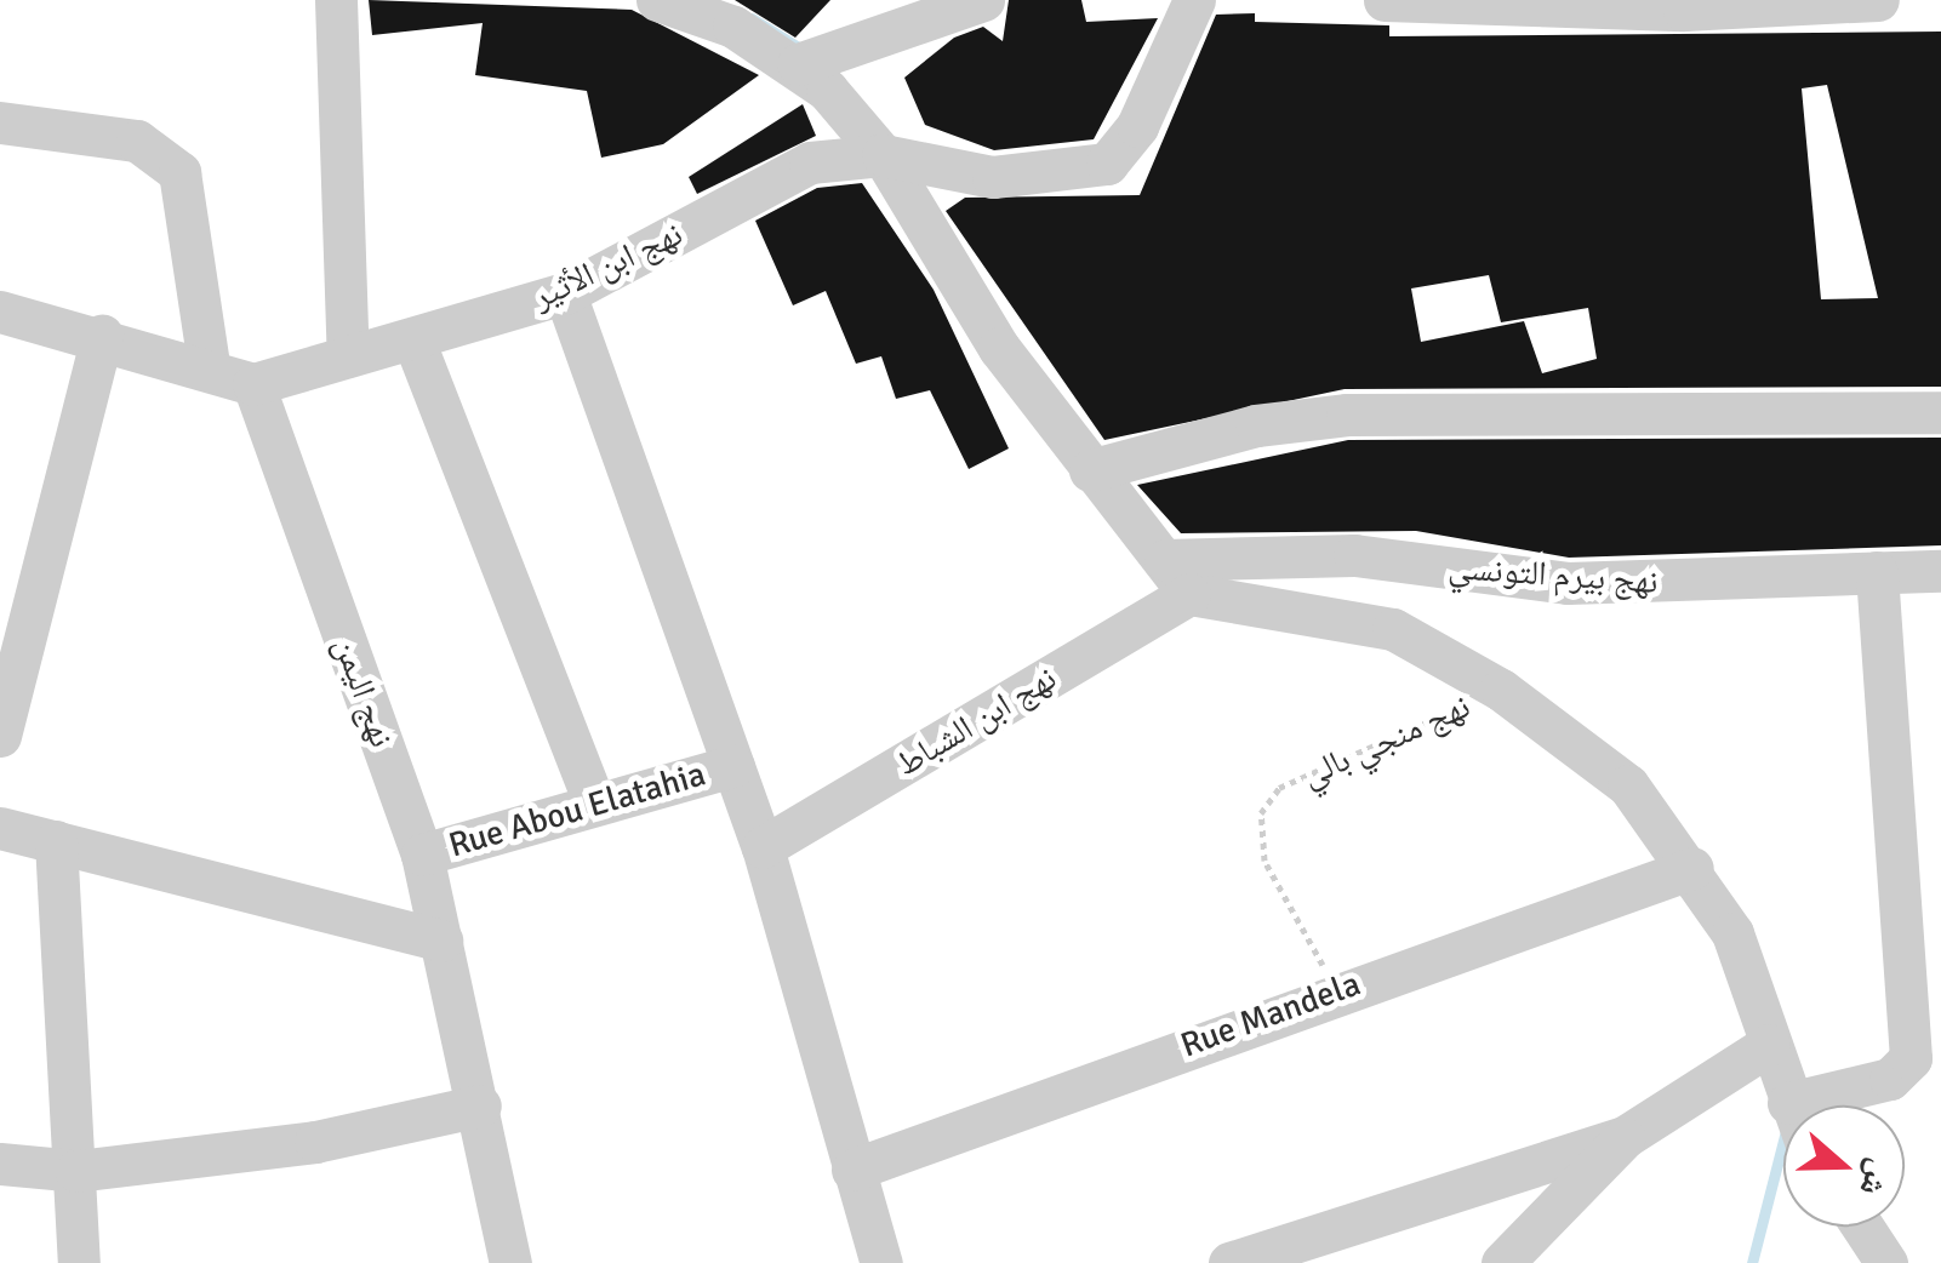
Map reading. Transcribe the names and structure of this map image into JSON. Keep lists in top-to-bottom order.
{
  "streets": {
    "street": [
      "نهج ابن الأثير",
      "نهج بيرم التونسي",
      "نهج اليمن",
      "نهج ابن الشباط",
      "Rue Abou Elatahia",
      "Rue Mandela"
    ],
    "path": ["نهج منجي بالي"]
  },
  "crossings": [
    ["نهج ابن الأثير", "نهج اليمن"],
    ["نهج بيرم التونسي", "نهج ابن الشباط"],
    ["نهج اليمن", "Rue Abou Elatahia"],
    ["نهج منجي بالي", "Rue Mandela"]
  ],
  "north": "right"
}
